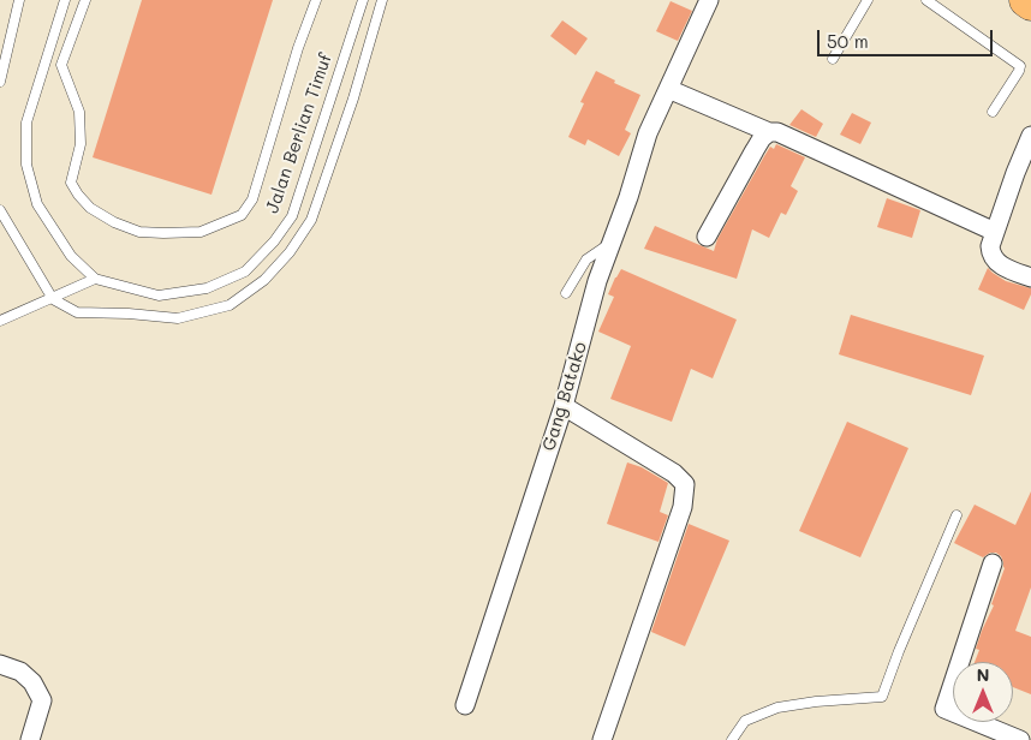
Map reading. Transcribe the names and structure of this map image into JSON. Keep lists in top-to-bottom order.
{
  "streets": {
    "street": ["Gang Batako"],
    "lane": ["Jalan Berlian Timuf"]
  },
  "scale_bar": "50 m",
  "north": "top"
}
